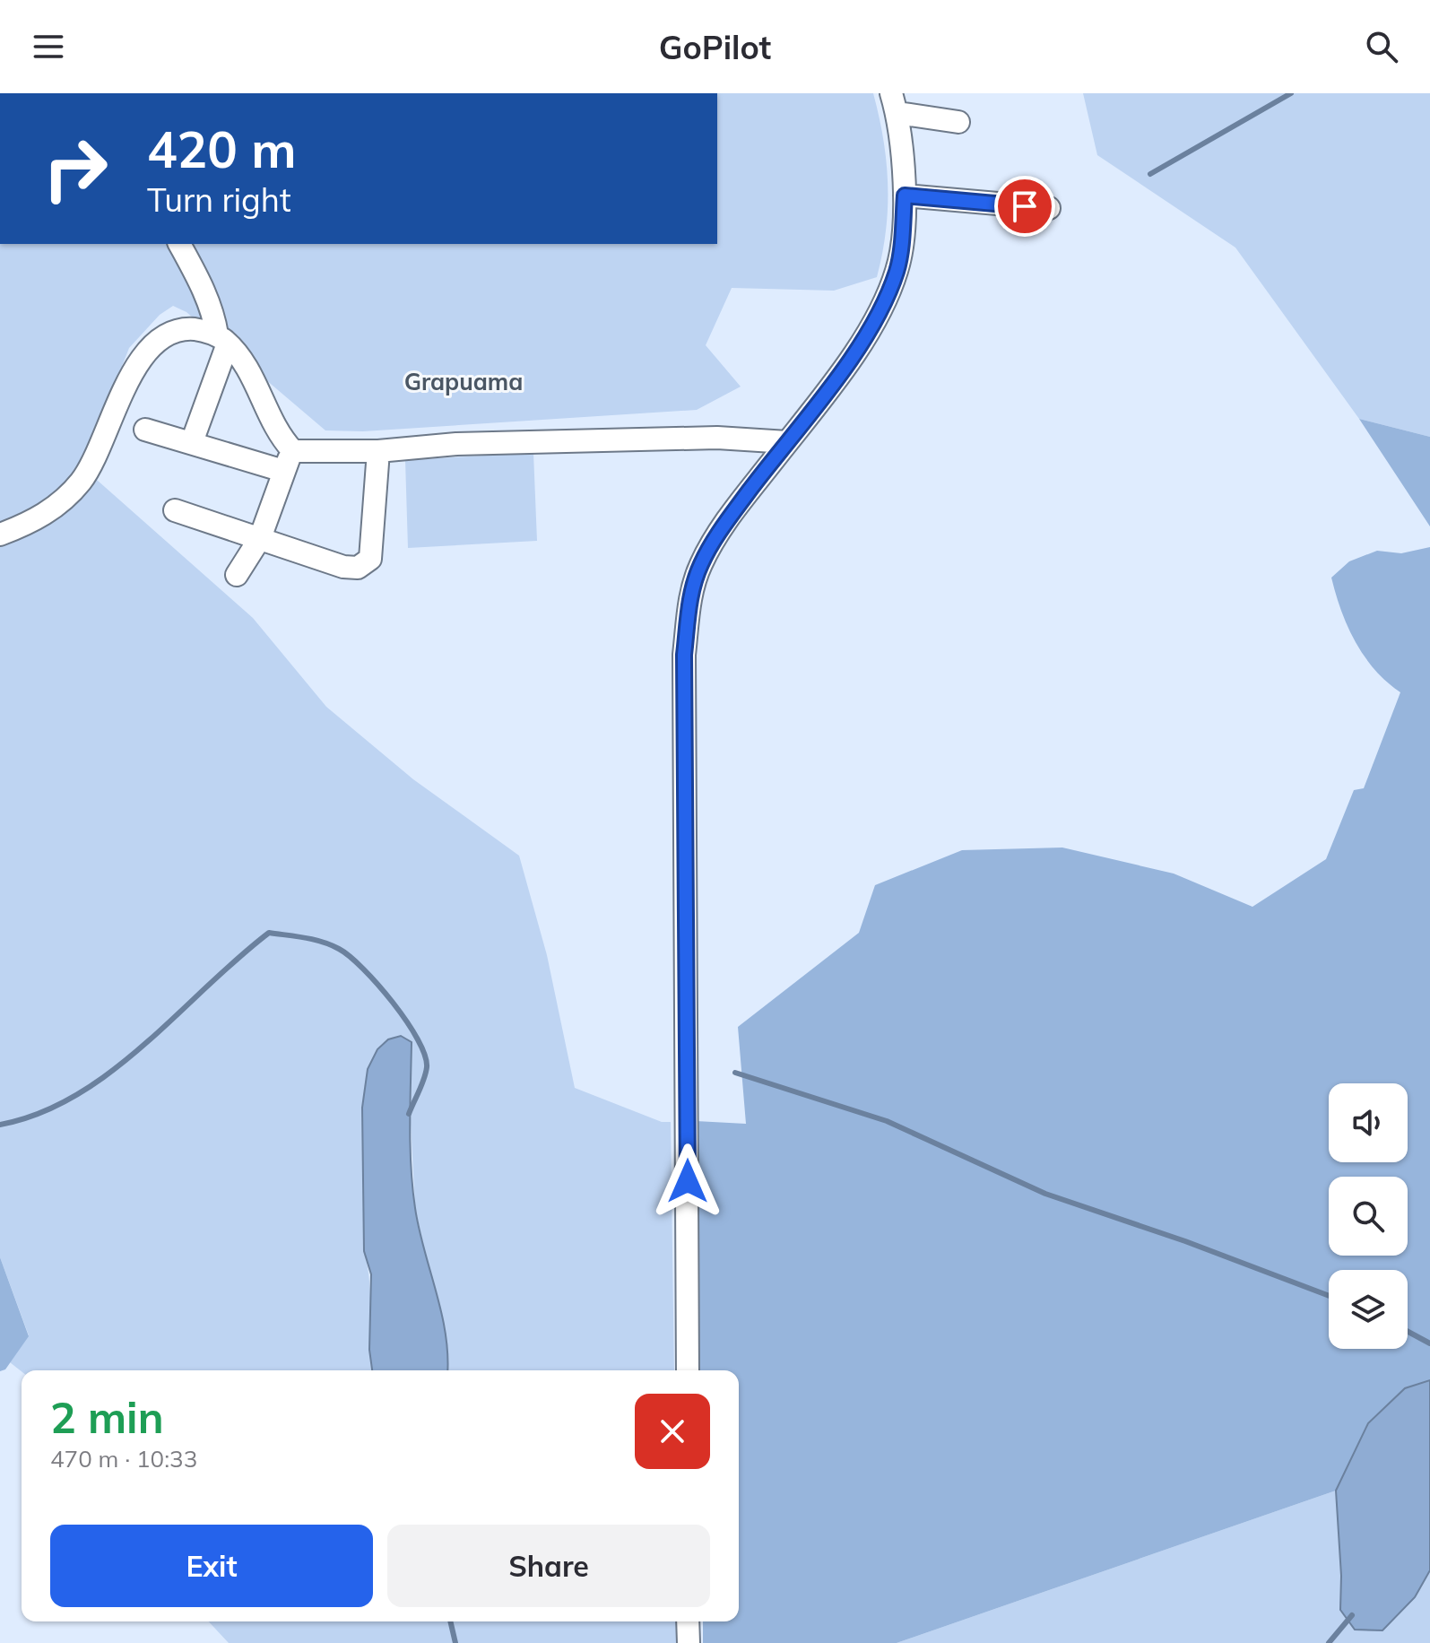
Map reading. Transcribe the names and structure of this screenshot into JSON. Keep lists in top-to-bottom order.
{
  "districts": ["Grapuama"],
  "page": {
    "header": "GoPilot",
    "turn": ["420 m", "Turn right"],
    "heading": ["2 min", "470 m · 10:33"],
    "buttons": ["Exit", "Share"]
  }
}
